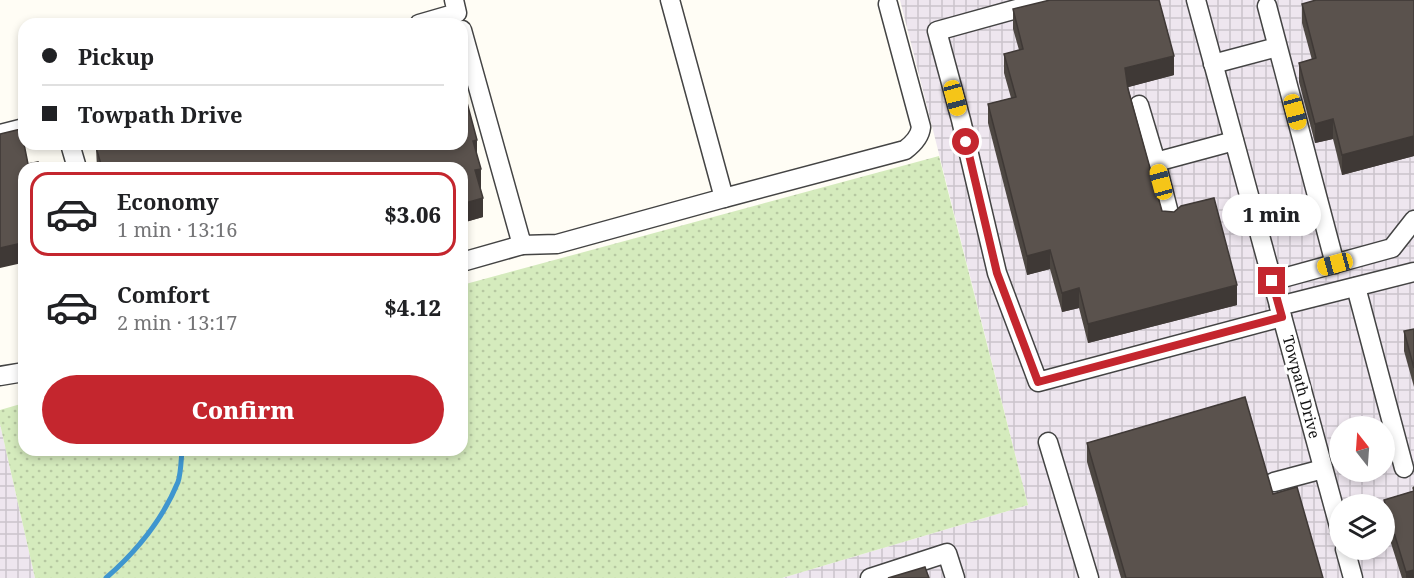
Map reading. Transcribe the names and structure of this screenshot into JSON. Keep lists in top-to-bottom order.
{
  "streets": {
    "street": ["Towpath Drive"]
  },
  "north": "top",
  "page": {
    "banner": ["Pickup", "Towpath Drive"],
    "list": [
      {
        "name": "Economy",
        "note": "1 min · 13:16",
        "value": "$3.06"
      },
      {
        "name": "Comfort",
        "note": "2 min · 13:17",
        "value": "$4.12"
      }
    ],
    "bubble": "1 min",
    "buttons": "Confirm"
  }
}
